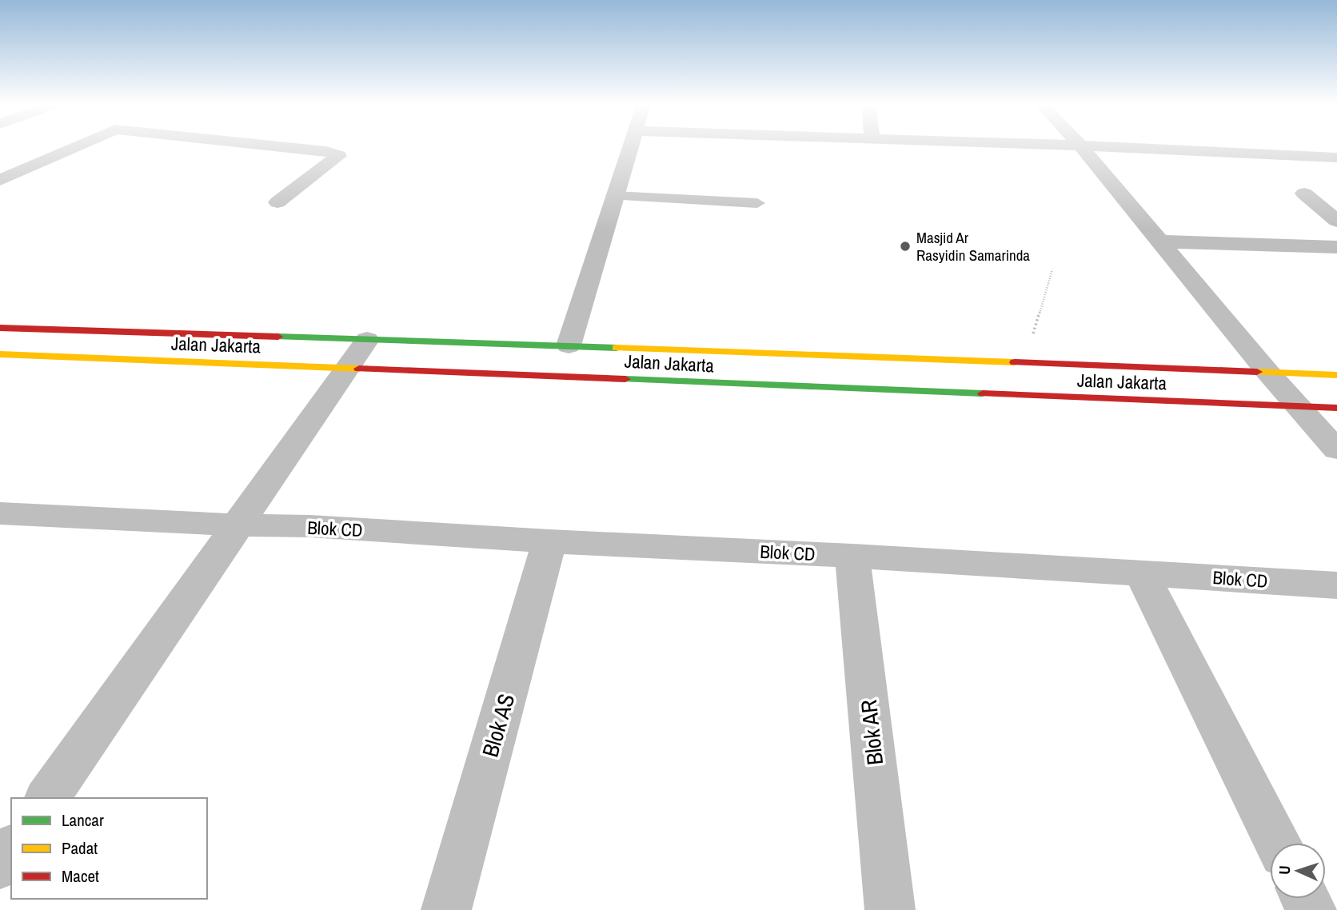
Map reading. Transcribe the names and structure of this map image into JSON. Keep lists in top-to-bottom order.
{
  "streets": {
    "main road": ["Jalan Jakarta"],
    "street": ["Blok CD", "Blok AS", "Blok AR"]
  },
  "crossings": [
    ["Blok CD", "Blok AS"],
    ["Blok CD", "Blok AR"]
  ],
  "places": ["Masjid Ar Rasyidin Samarinda"],
  "legend": ["Lancar", "Padat", "Macet"],
  "north": "left"
}
